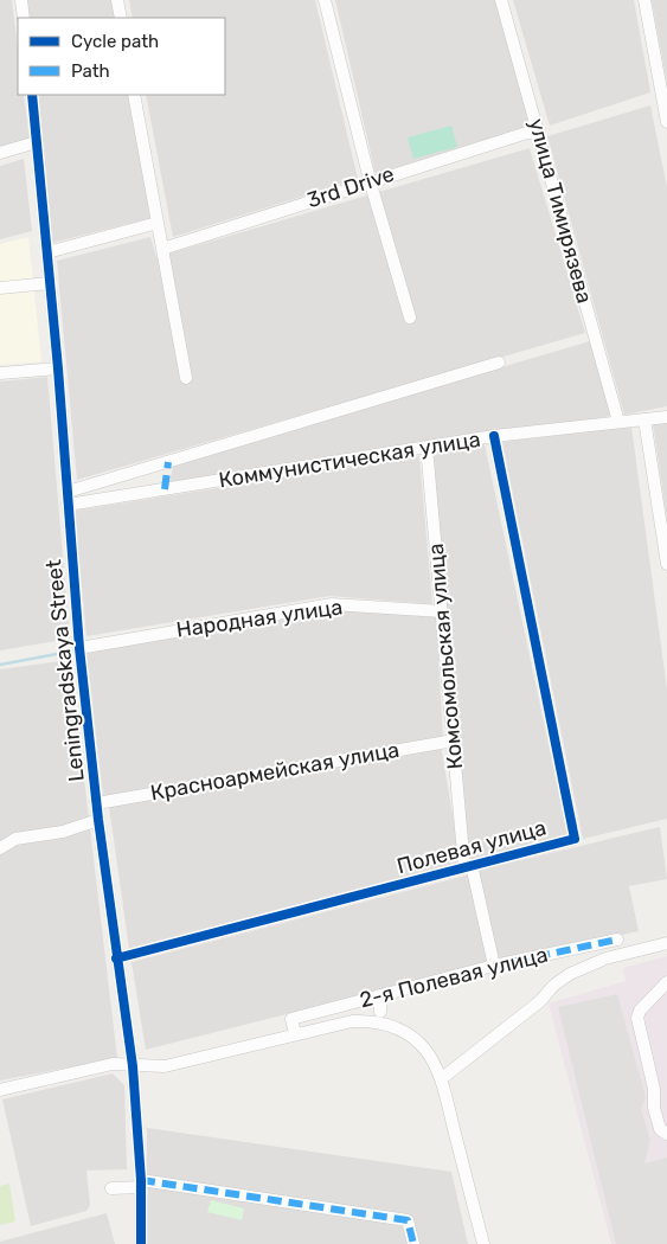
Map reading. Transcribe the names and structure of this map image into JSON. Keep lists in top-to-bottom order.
{
  "streets": {
    "street": [
      "3rd Drive",
      "улица Тимирязева",
      "Коммунистическая улица",
      "Народная улица",
      "Комсомольская улица",
      "Leningradskaya Street",
      "Красноармейская улица",
      "Полевая улица",
      "2-я Полевая улица"
    ]
  },
  "crossings": [
    ["3rd Drive", "улица Тимирязева"],
    ["улица Тимирязева", "Коммунистическая улица"],
    ["Коммунистическая улица", "Комсомольская улица"],
    ["Коммунистическая улица", "Leningradskaya Street"],
    ["Коммунистическая улица", "Полевая улица"],
    ["Народная улица", "Комсомольская улица"],
    ["Народная улица", "Leningradskaya Street"],
    ["Комсомольская улица", "Красноармейская улица"],
    ["Комсомольская улица", "Полевая улица"],
    ["Комсомольская улица", "2-я Полевая улица"],
    ["Leningradskaya Street", "Красноармейская улица"],
    ["Leningradskaya Street", "Полевая улица"]
  ],
  "legend": ["Cycle path", "Path"]
}
